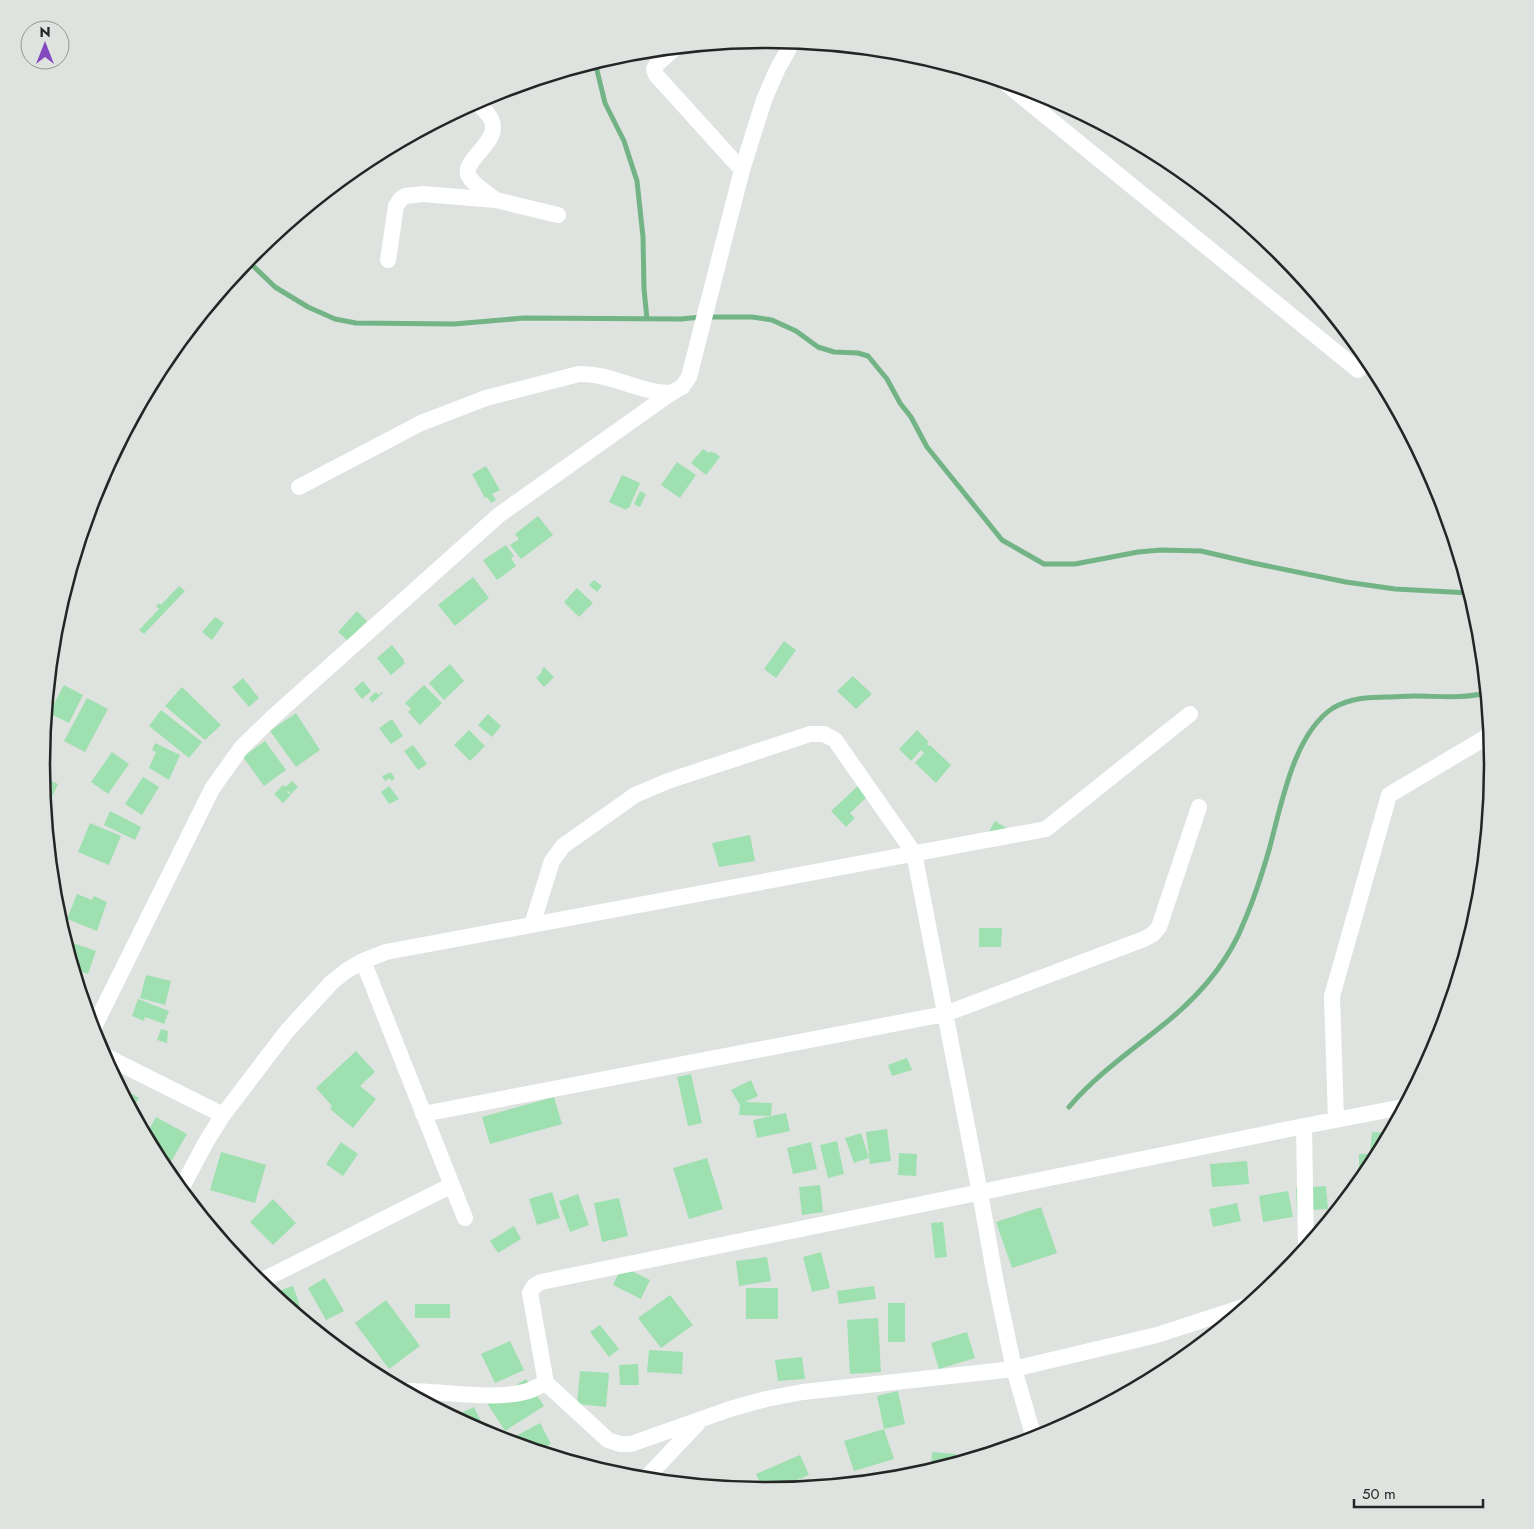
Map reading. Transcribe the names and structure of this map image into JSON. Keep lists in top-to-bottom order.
{
  "scale_bar": "50 m",
  "north": "top"
}
